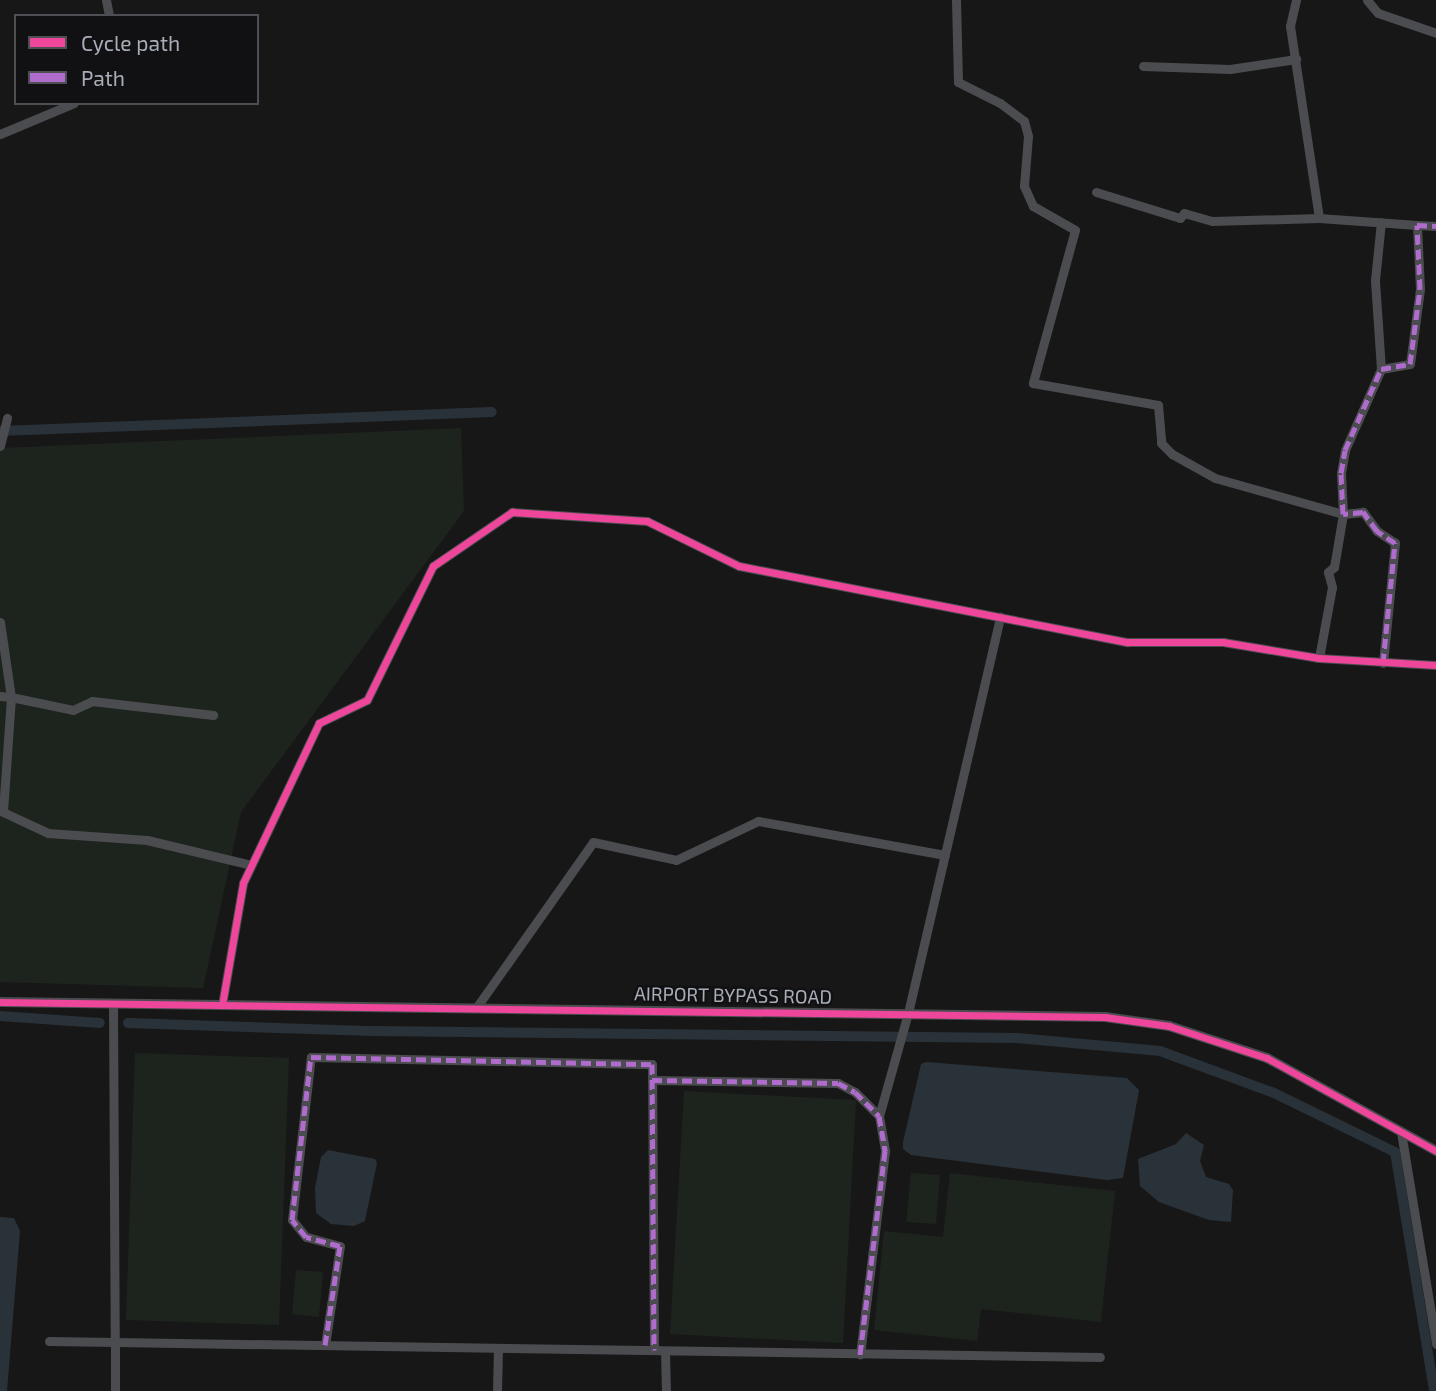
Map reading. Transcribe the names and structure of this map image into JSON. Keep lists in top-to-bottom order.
{
  "streets": {
    "street": ["AIRPORT BYPASS ROAD"]
  },
  "legend": ["Cycle path", "Path"]
}
